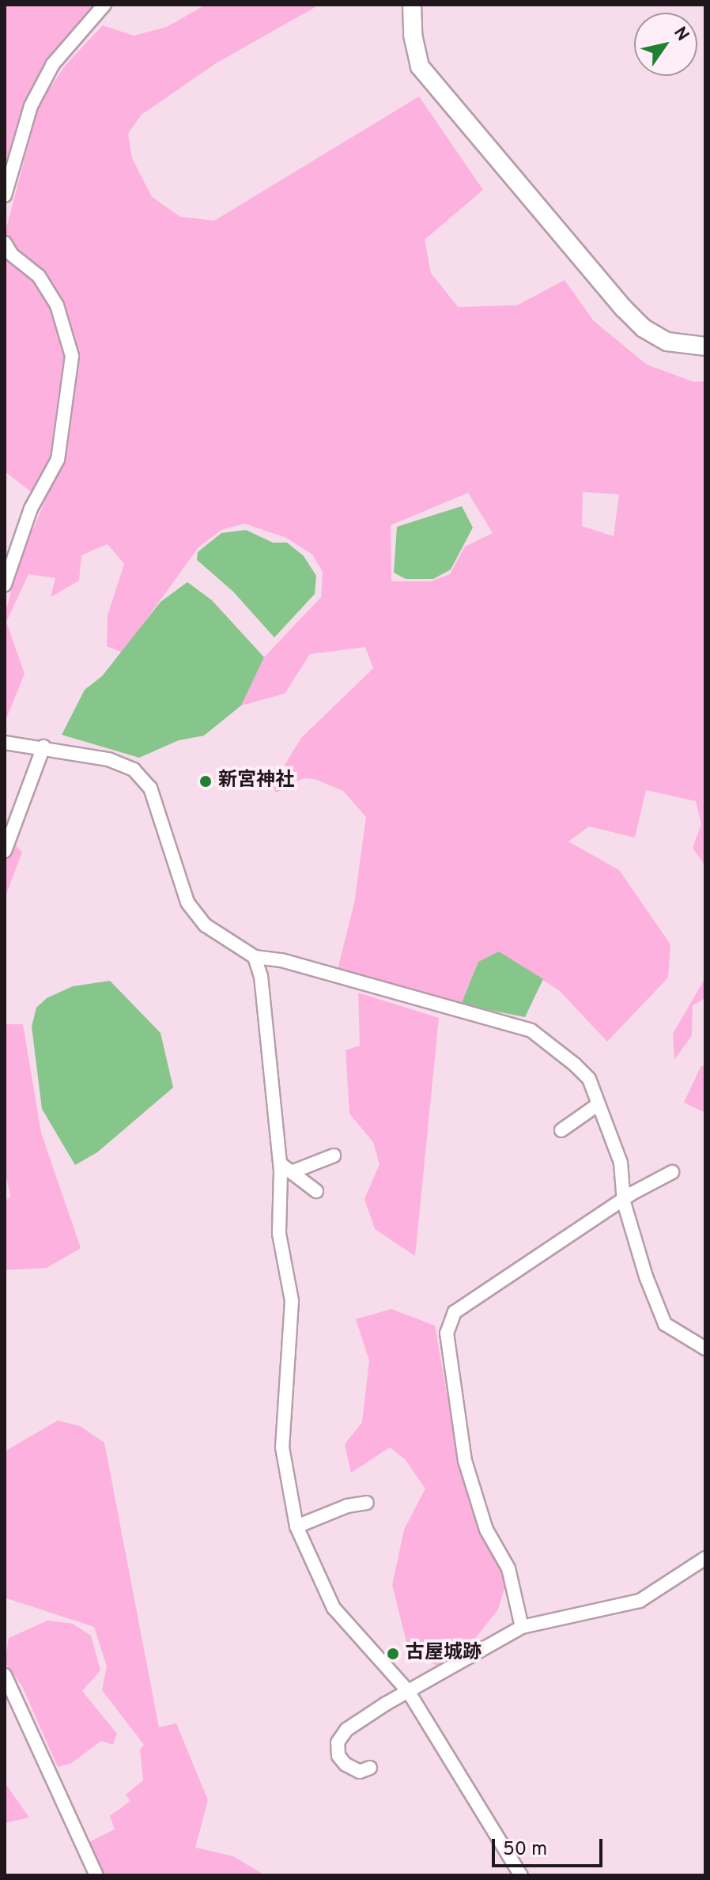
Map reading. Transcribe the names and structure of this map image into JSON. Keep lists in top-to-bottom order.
{
  "places": ["新宮神社", "古屋城跡"],
  "scale_bar": "50 m",
  "north": "top right"
}
